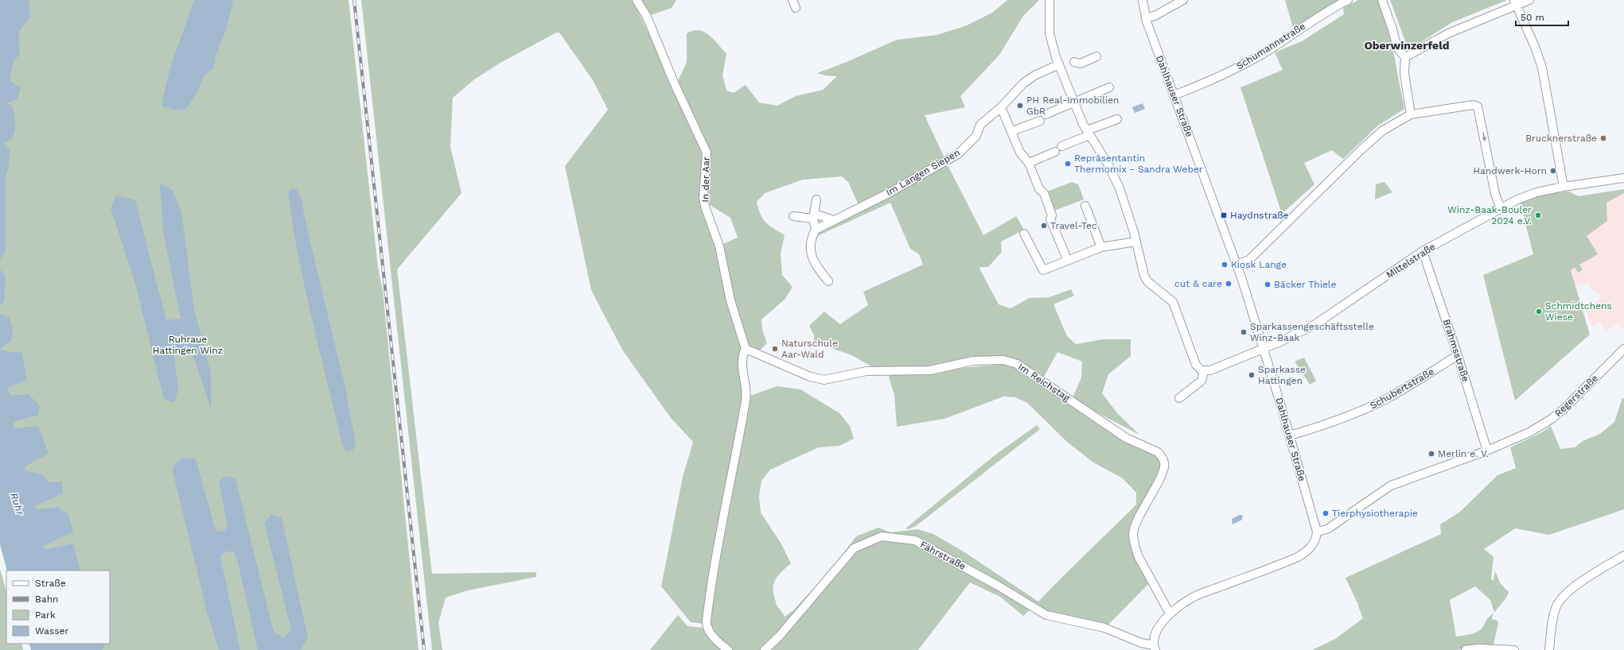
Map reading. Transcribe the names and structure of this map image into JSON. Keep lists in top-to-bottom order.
{
  "streets": {
    "street": [
      "Schumannstraße",
      "Dahlhauser Straße",
      "Im Langen Siepen",
      "In der Aar",
      "Mittelstraße",
      "Brahmsstraße",
      "Im Reichstag",
      "Schubertstraße",
      "Regerstraße",
      "Fährstraße"
    ]
  },
  "crossings": [
    ["Schumannstraße", "Dahlhauser Straße"],
    ["Dahlhauser Straße", "Mittelstraße"],
    ["Dahlhauser Straße", "Schubertstraße"],
    ["Dahlhauser Straße", "Regerstraße"],
    ["In der Aar", "Im Reichstag"],
    ["Mittelstraße", "Brahmsstraße"],
    ["Brahmsstraße", "Schubertstraße"],
    ["Brahmsstraße", "Regerstraße"]
  ],
  "districts": ["Oberwinzerfeld"],
  "water": ["Ruhr"],
  "parks": ["Ruhraue Hattingen Winz"],
  "places": {
    "other": [
      "PH Real-Immobilien GbR",
      "Brucknerstraße",
      "Repräsentantin Thermomix - Sandra Weber",
      "Handwerk-Horn",
      "Winz-Baak-Bouler 2024 e.V.",
      "Travel-Tec",
      "Kiosk Lange",
      "cut & care",
      "Bäcker Thiele",
      "Schmidtchens Wiese",
      "Sparkassengeschäftsstelle Winz-Baak",
      "Naturschule Aar-Wald",
      "Sparkasse Hattingen",
      "Merlin e. V.",
      "Tierphysiotherapie"
    ],
    "transit": ["Haydnstraße"]
  },
  "legend": [
    "Straße",
    "Bahn",
    "Park",
    "Wasser"
  ],
  "scale_bar": "50 m"
}
